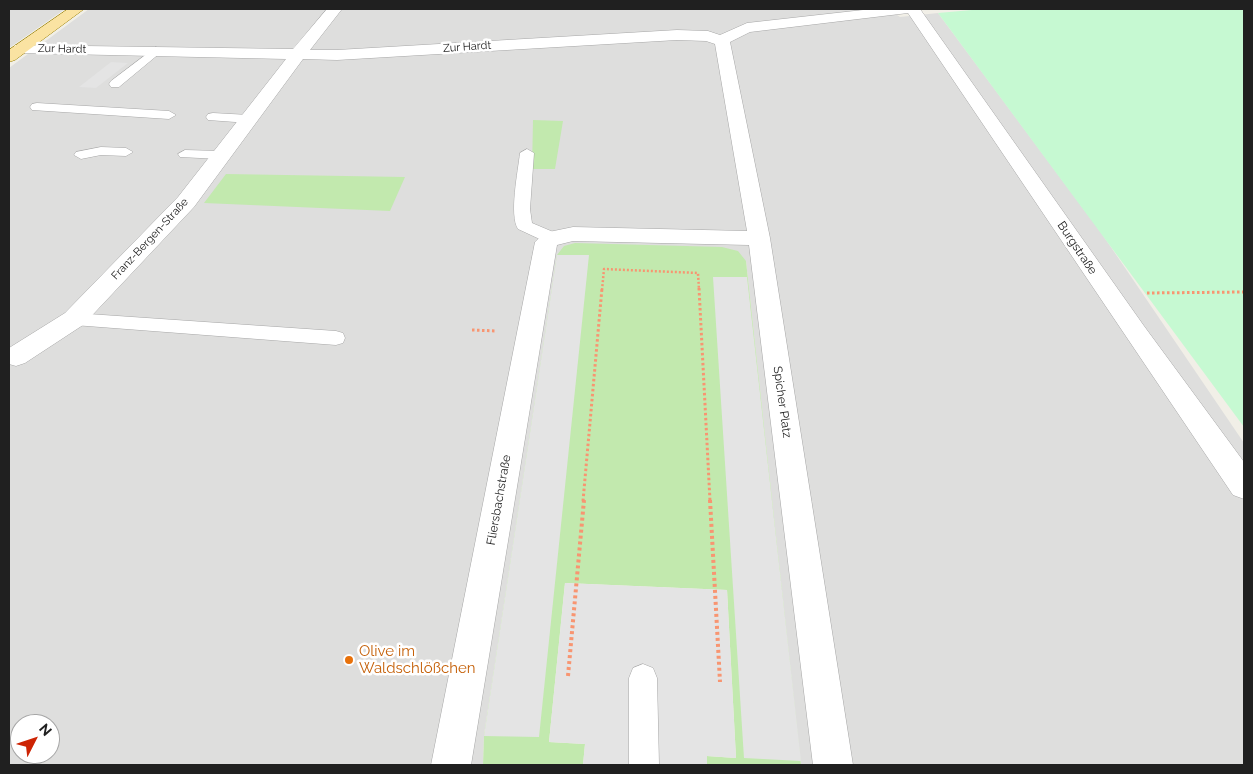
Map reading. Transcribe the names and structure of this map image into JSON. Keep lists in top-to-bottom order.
{
  "streets": {
    "street": [
      "Zur Hardt",
      "Franz-Bergen-Straße",
      "Burgstraße",
      "Spicher Platz",
      "Fliersbachstraße"
    ]
  },
  "crossings": [
    ["Zur Hardt", "Franz-Bergen-Straße"],
    ["Zur Hardt", "Spicher Platz"]
  ],
  "places": ["Olive im Waldschlößchen"],
  "north": "top right"
}
